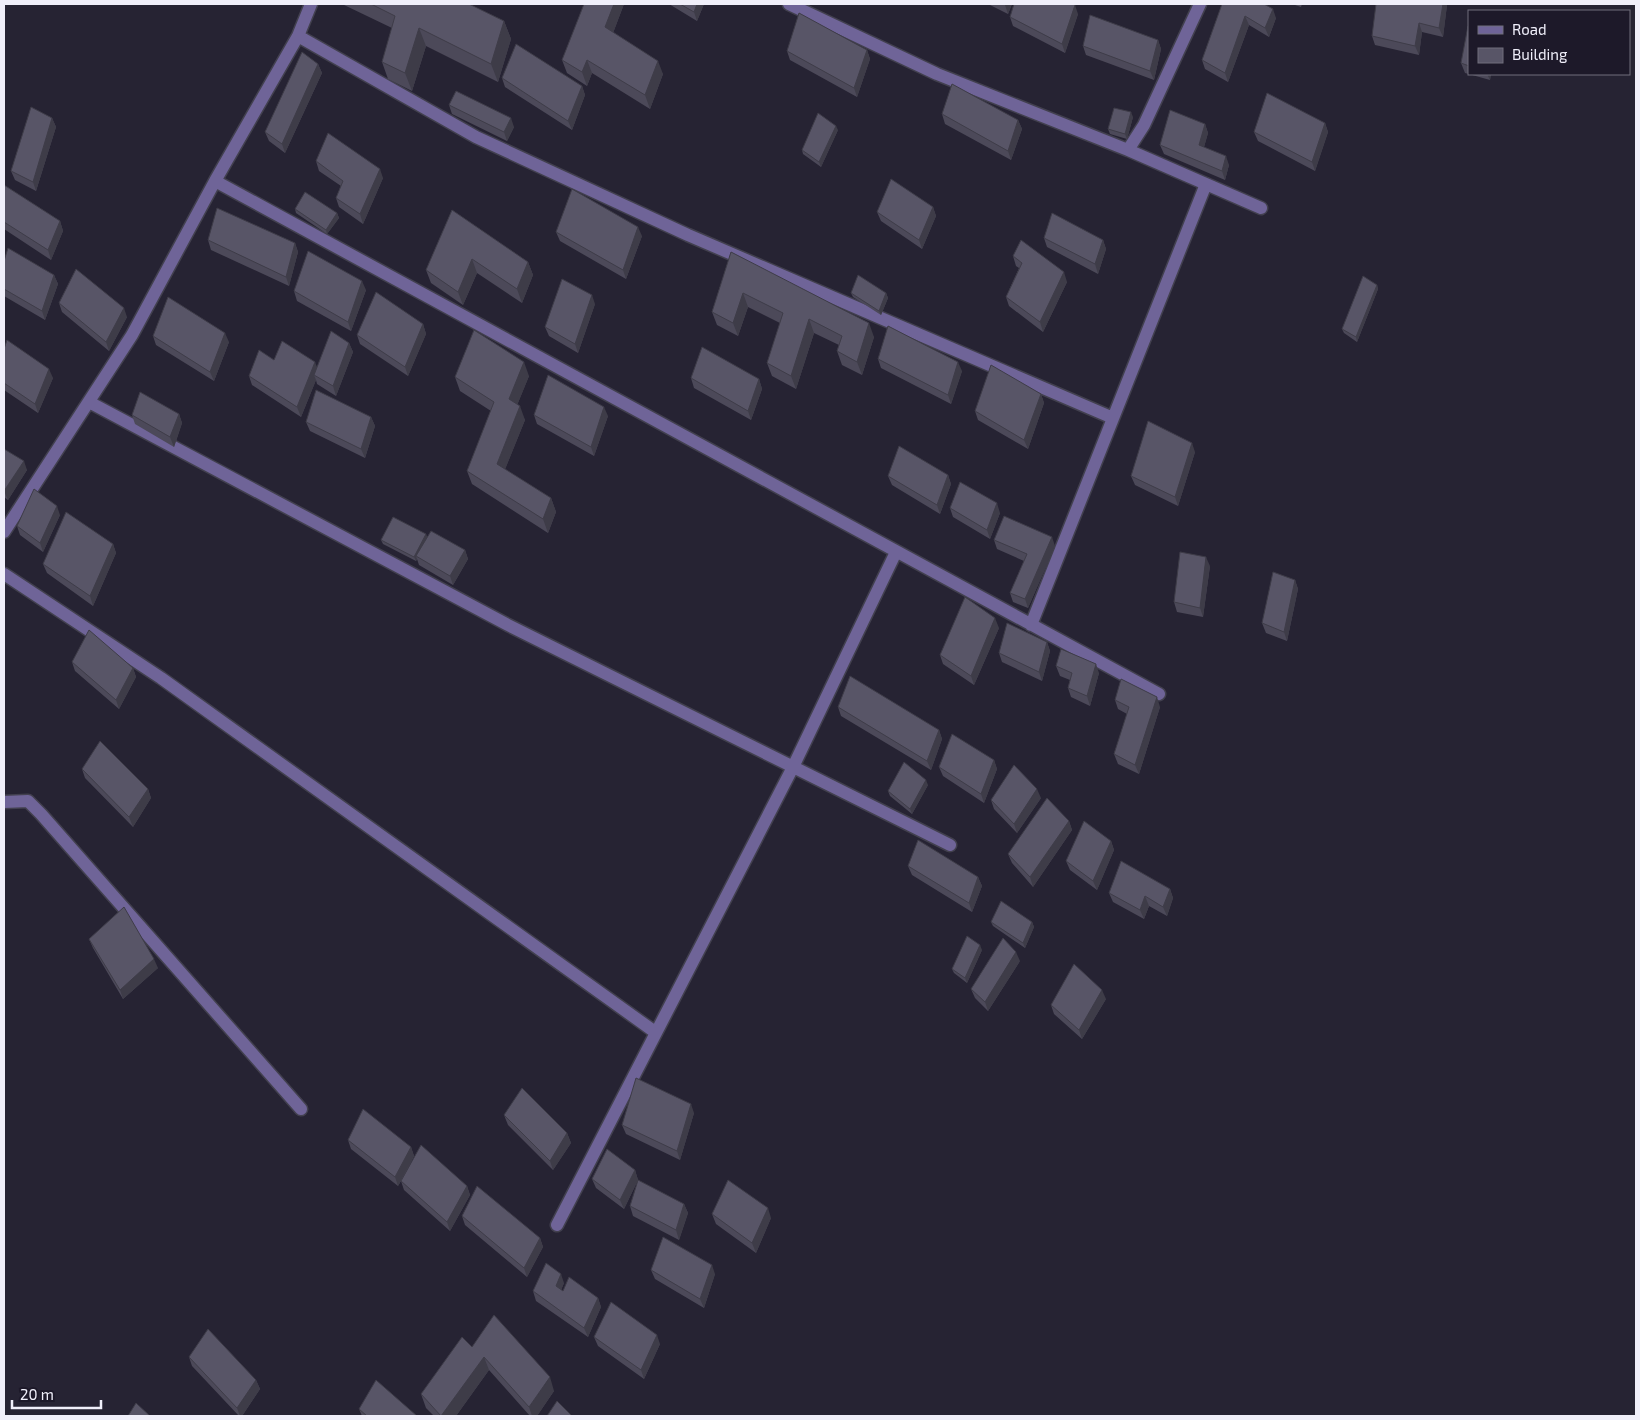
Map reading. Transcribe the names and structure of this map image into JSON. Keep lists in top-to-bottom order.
{
  "legend": ["Road", "Building"],
  "scale_bar": "20 m"
}
